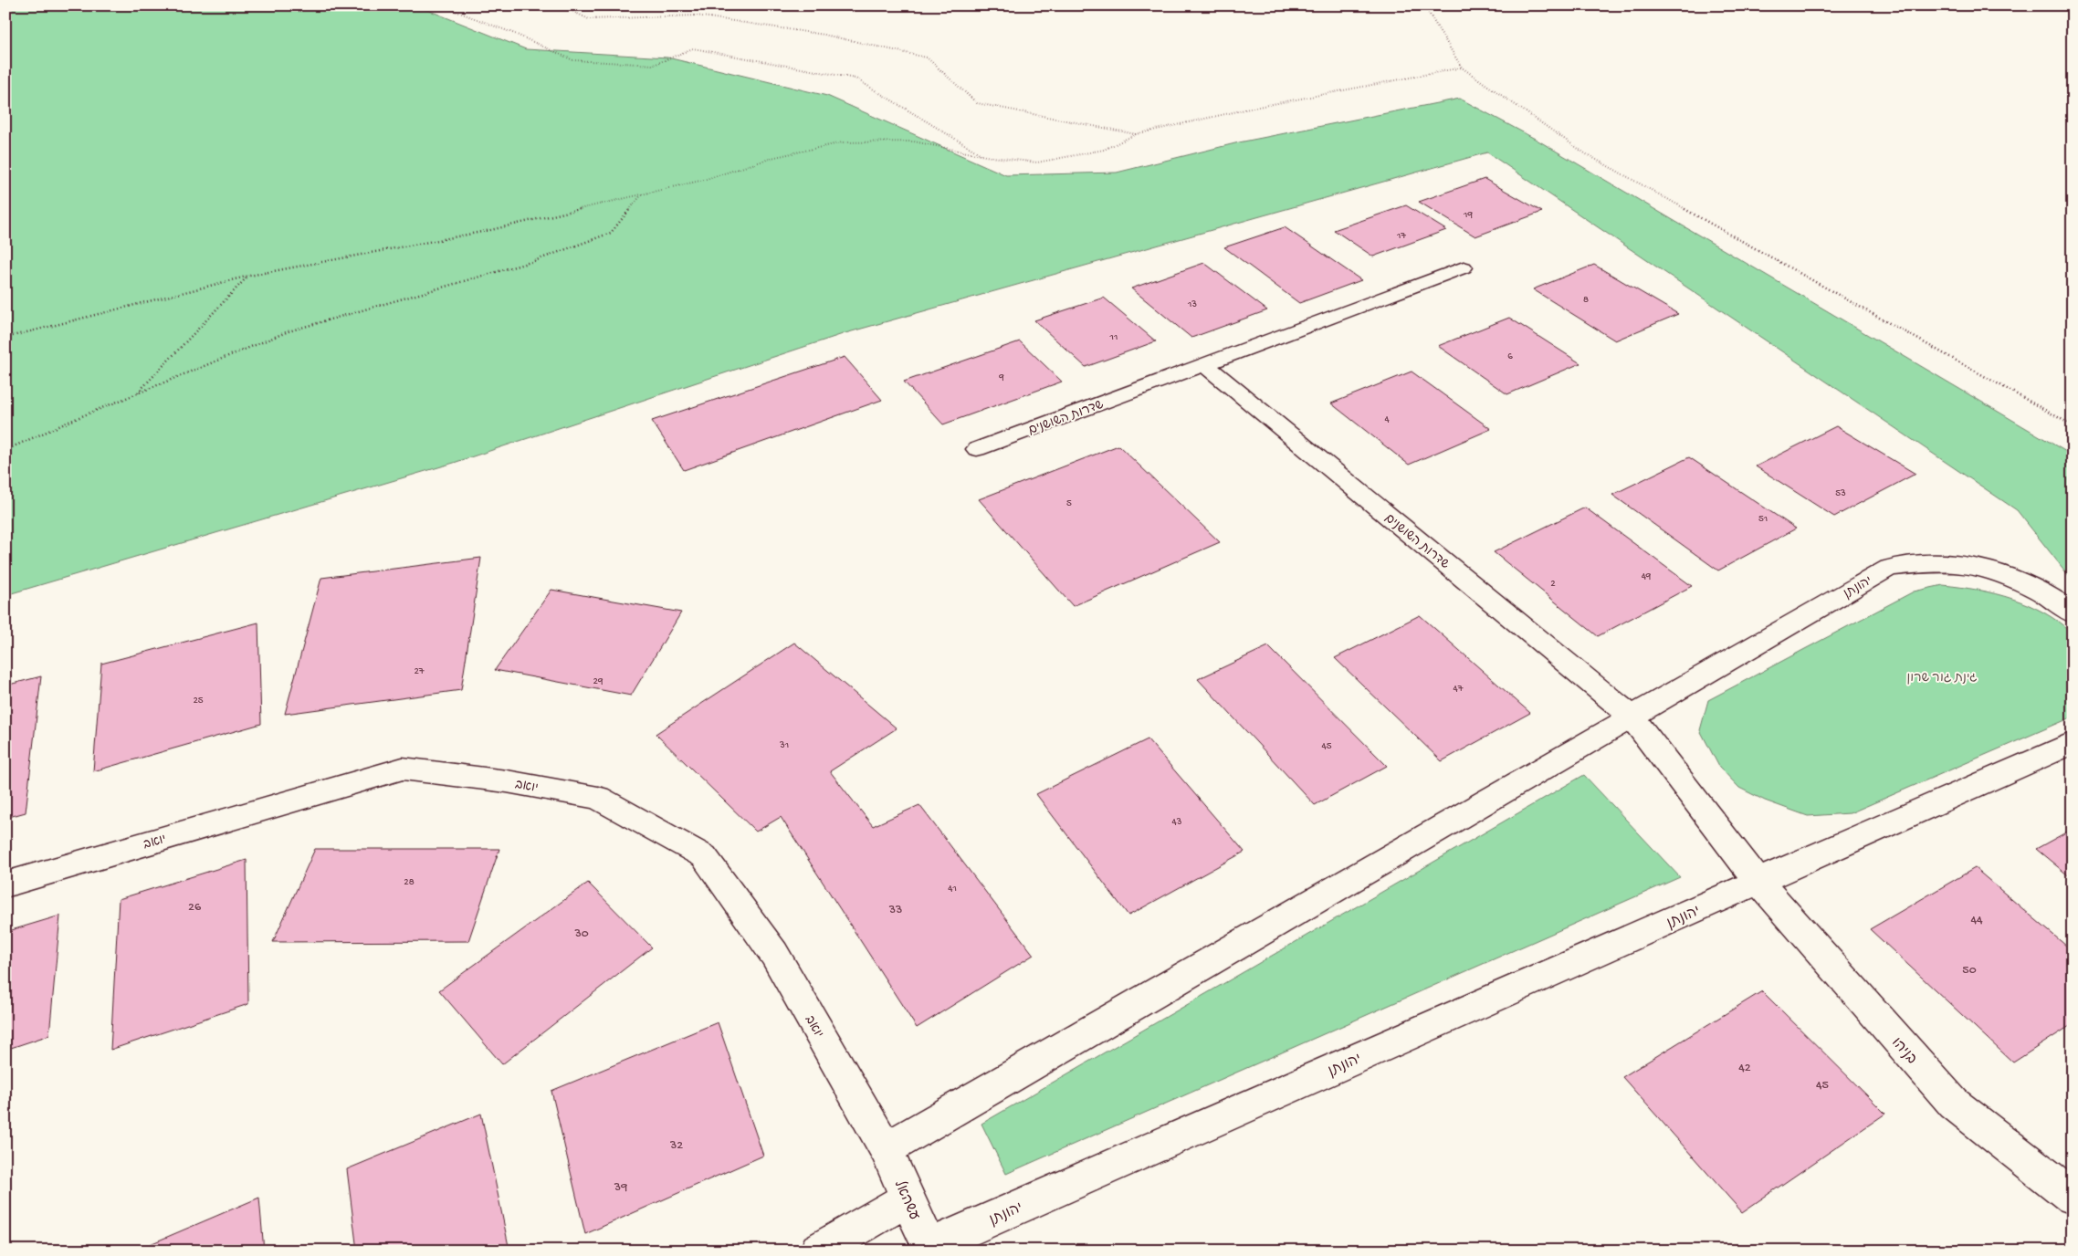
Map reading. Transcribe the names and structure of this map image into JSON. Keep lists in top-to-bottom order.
{
  "streets": {
    "street": [
      "שדרות השושנים",
      "יהונתן",
      "יואב",
      "בניהו",
      "עשהאל"
    ]
  },
  "crossings": [
    ["שדרות השושנים", "יהונתן"],
    ["יהונתן", "יואב"],
    ["יהונתן", "בניהו"],
    ["יהונתן", "עשהאל"],
    ["יואב", "עשהאל"]
  ],
  "parks": ["גינת גור שרון"],
  "house_numbers": [
    "19",
    "17",
    "8",
    "13",
    "11",
    "6",
    "9",
    "4",
    "53",
    "5",
    "51",
    "49",
    "2",
    "27",
    "29",
    "47",
    "25",
    "31",
    "45",
    "43",
    "28",
    "41",
    "26",
    "33",
    "44",
    "30",
    "50",
    "42",
    "45",
    "32",
    "39"
  ]
}
